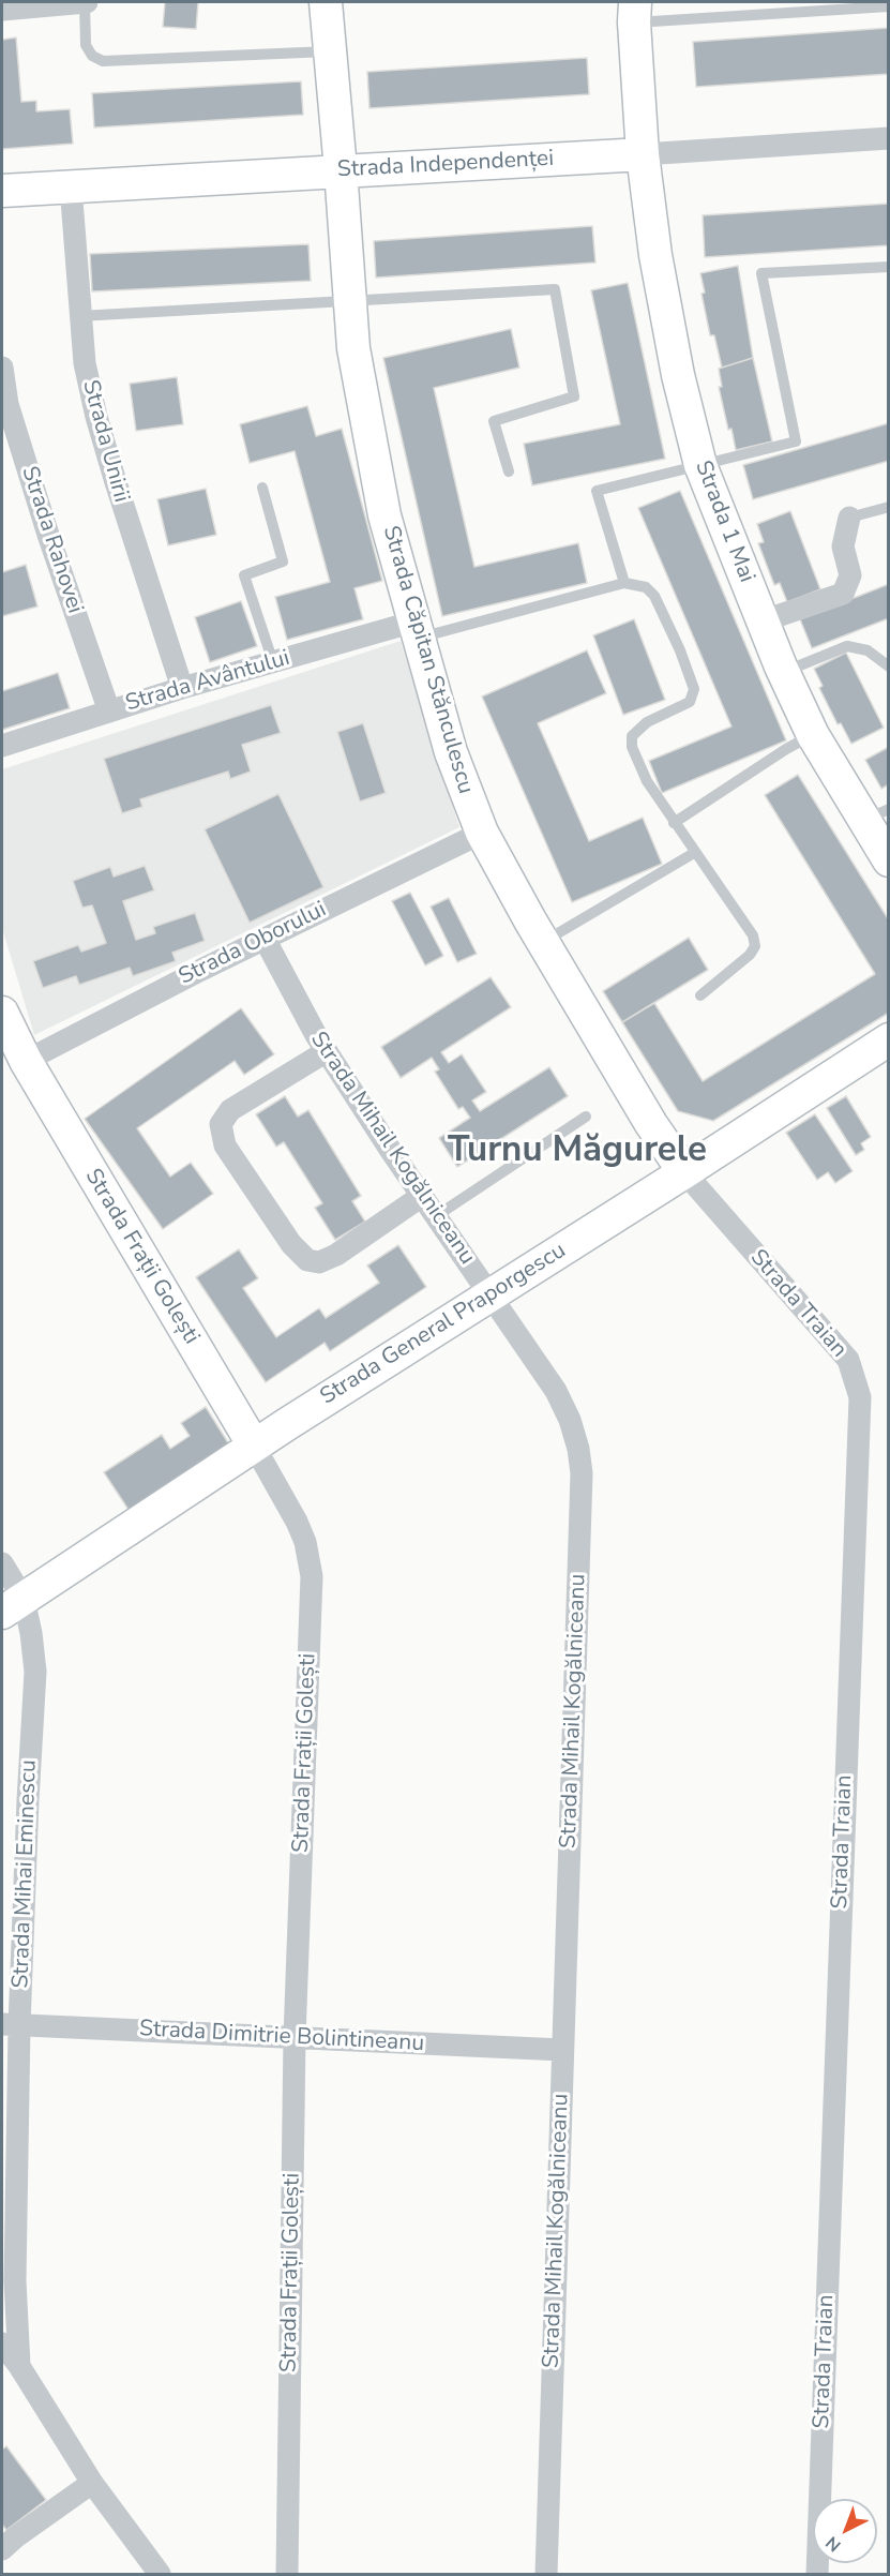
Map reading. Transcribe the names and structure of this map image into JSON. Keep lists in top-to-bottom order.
{
  "streets": {
    "street": [
      "Strada Independenței",
      "Strada Unirii",
      "Strada 1 Mai",
      "Strada Rahovei",
      "Strada Căpitan Stănculescu",
      "Strada Avântului",
      "Strada Oborului",
      "Strada Mihail Kogălniceanu",
      "Strada Frații Golești",
      "Strada Traian",
      "Strada General Praporgescu",
      "Strada Mihai Eminescu",
      "Strada Dimitrie Bolintineanu"
    ]
  },
  "crossings": [
    ["Strada Independenței", "Strada Unirii"],
    ["Strada Independenței", "Strada 1 Mai"],
    ["Strada Independenței", "Strada Căpitan Stănculescu"],
    ["Strada Unirii", "Strada Avântului"],
    ["Strada Rahovei", "Strada Avântului"],
    ["Strada Căpitan Stănculescu", "Strada Avântului"],
    ["Strada Căpitan Stănculescu", "Strada Oborului"],
    ["Strada Căpitan Stănculescu", "Strada Traian"],
    ["Strada Căpitan Stănculescu", "Strada General Praporgescu"],
    ["Strada Oborului", "Strada Mihail Kogălniceanu"],
    ["Strada Oborului", "Strada Frații Golești"],
    ["Strada Mihail Kogălniceanu", "Strada General Praporgescu"],
    ["Strada Mihail Kogălniceanu", "Strada Dimitrie Bolintineanu"],
    ["Strada Frații Golești", "Strada General Praporgescu"],
    ["Strada Frații Golești", "Strada Dimitrie Bolintineanu"],
    ["Strada Traian", "Strada General Praporgescu"],
    ["Strada General Praporgescu", "Strada Mihai Eminescu"],
    ["Strada Mihai Eminescu", "Strada Dimitrie Bolintineanu"]
  ],
  "districts": ["Turnu Măgurele"],
  "north": "bottom left"
}
